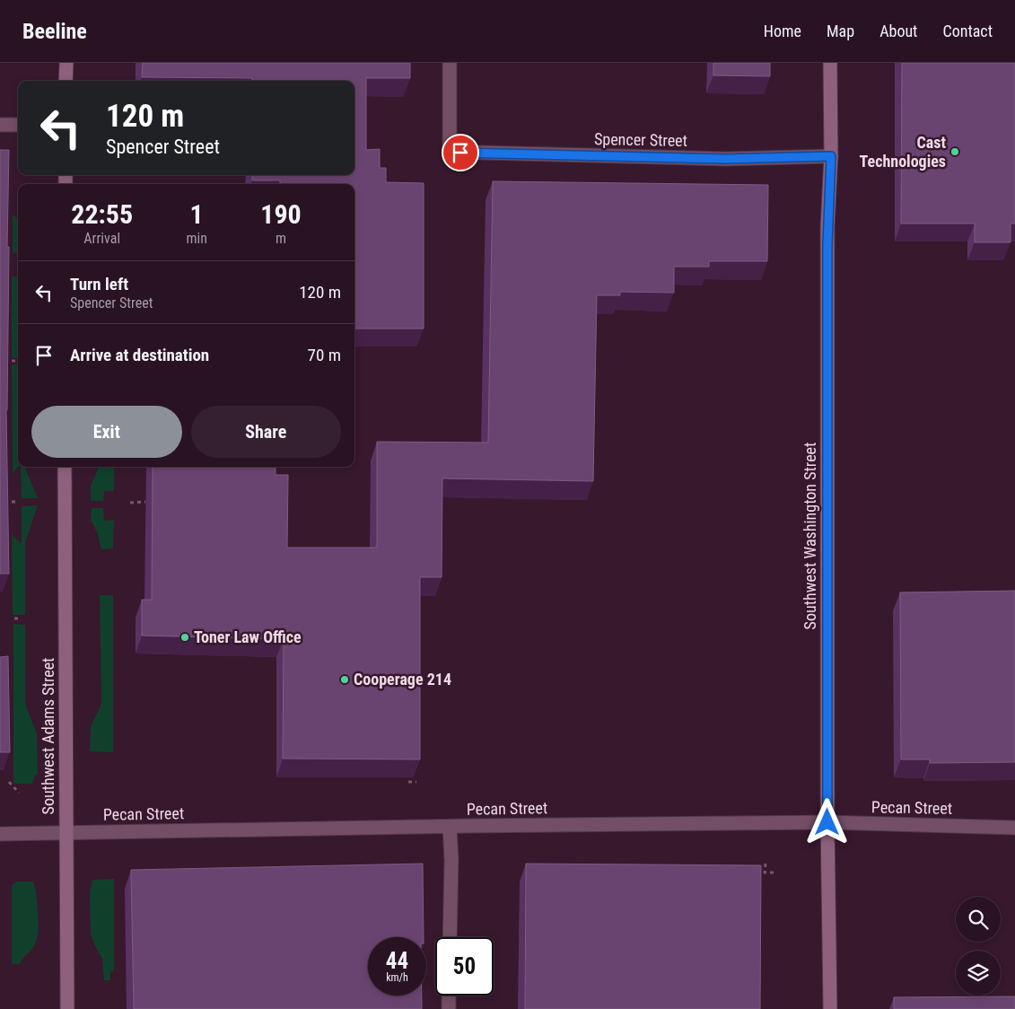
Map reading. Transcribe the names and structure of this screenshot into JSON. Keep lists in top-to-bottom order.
{
  "streets": {
    "main road": ["Southwest Washington Street", "Southwest Adams Street"],
    "street": ["Spencer Street", "Pecan Street"]
  },
  "crossings": [
    ["Spencer Street", "Southwest Washington Street"],
    ["Southwest Washington Street", "Pecan Street"],
    ["Southwest Adams Street", "Pecan Street"]
  ],
  "places": ["Cast Technologies", "Toner Law Office", "Cooperage 214"],
  "page": {
    "header": "Beeline",
    "nav": [
      "Home",
      "Map",
      "About",
      "Contact"
    ],
    "turn": ["120 m", "Spencer Street"],
    "eta": [
      "22:55",
      "Arrival",
      "1",
      "min",
      "190",
      "m"
    ],
    "list": [
      {
        "name": "Turn left",
        "note": "Spencer Street",
        "value": "120 m"
      },
      {
        "name": "Arrive at destination",
        "value": "70 m"
      }
    ],
    "buttons": ["Exit", "Share"],
    "speed": "44 km/h",
    "limit": "50"
  }
}
